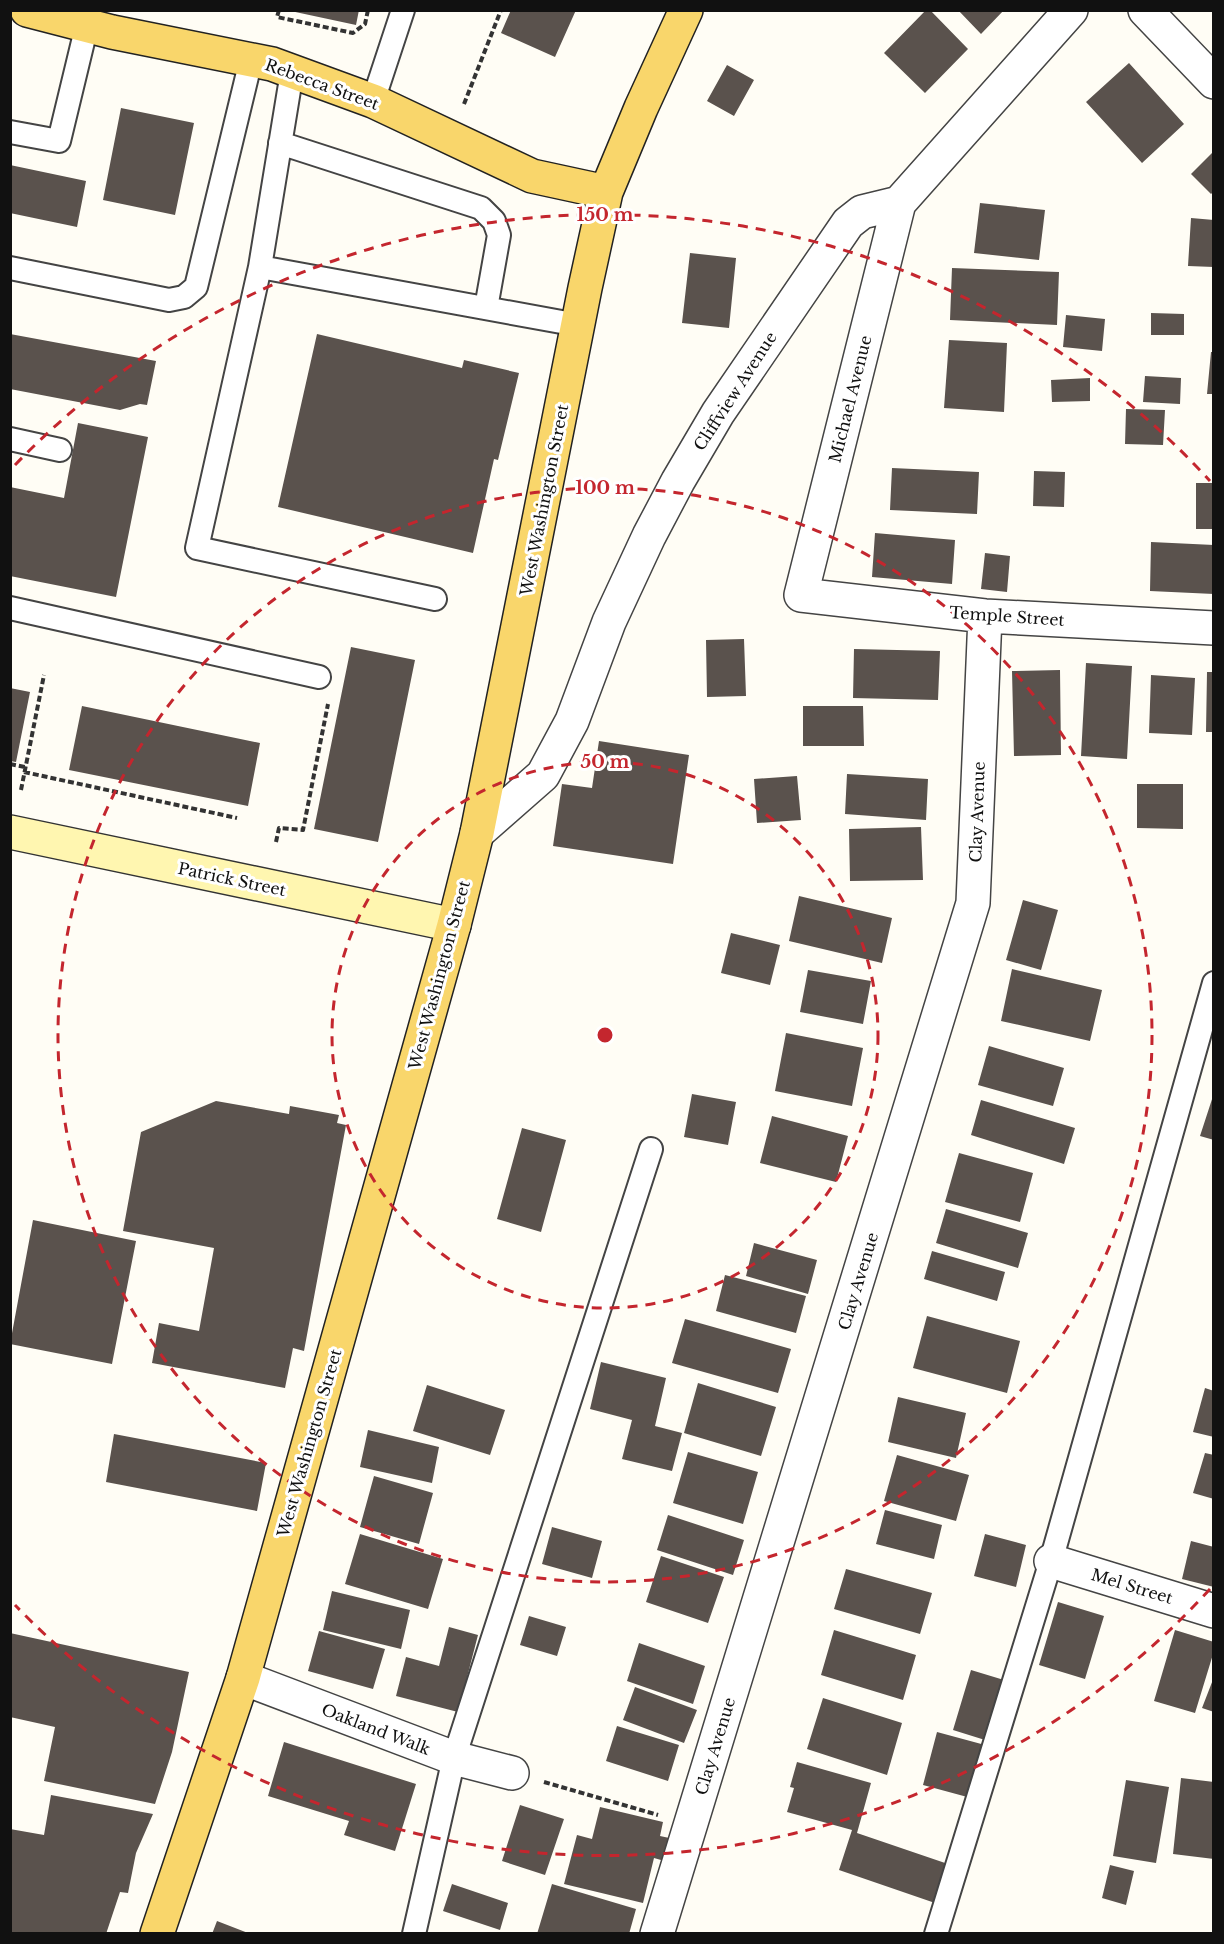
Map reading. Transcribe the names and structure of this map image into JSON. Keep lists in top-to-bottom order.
{
  "streets": {
    "main road": ["Rebecca Street", "West Washington Street"],
    "street": [
      "Cliffview Avenue",
      "Michael Avenue",
      "Temple Street",
      "Clay Avenue",
      "Patrick Street",
      "Mel Street",
      "Oakland Walk"
    ]
  },
  "crossings": [
    ["Rebecca Street", "West Washington Street"],
    ["Cliffview Avenue", "Michael Avenue"],
    ["Cliffview Avenue", "West Washington Street"],
    ["Michael Avenue", "Temple Street"],
    ["West Washington Street", "Patrick Street"],
    ["West Washington Street", "Oakland Walk"],
    ["Temple Street", "Clay Avenue"]
  ],
  "rings": ["150 m", "100 m", "50 m"]
}
